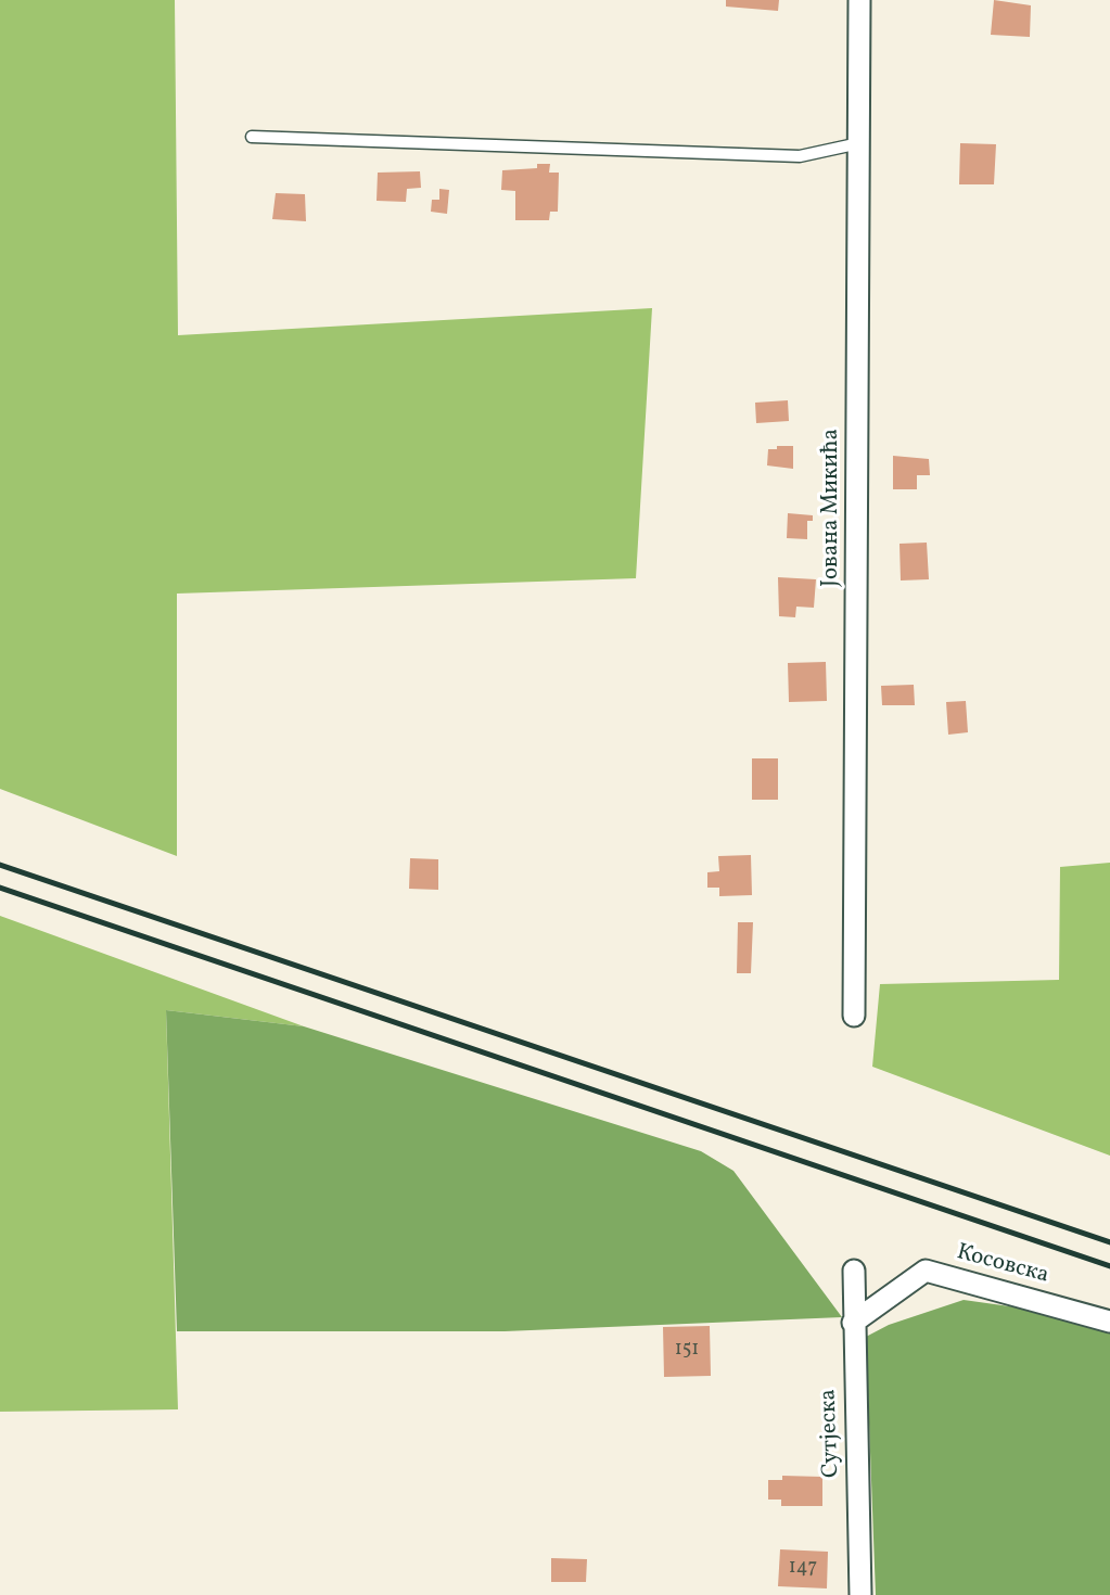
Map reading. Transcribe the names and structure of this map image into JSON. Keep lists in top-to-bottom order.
{
  "streets": {
    "street": ["Јована Микића", "Косовска", "Сутјеска"]
  },
  "crossings": [
    ["Косовска", "Сутјеска"]
  ],
  "house_numbers": ["151", "147"]
}
